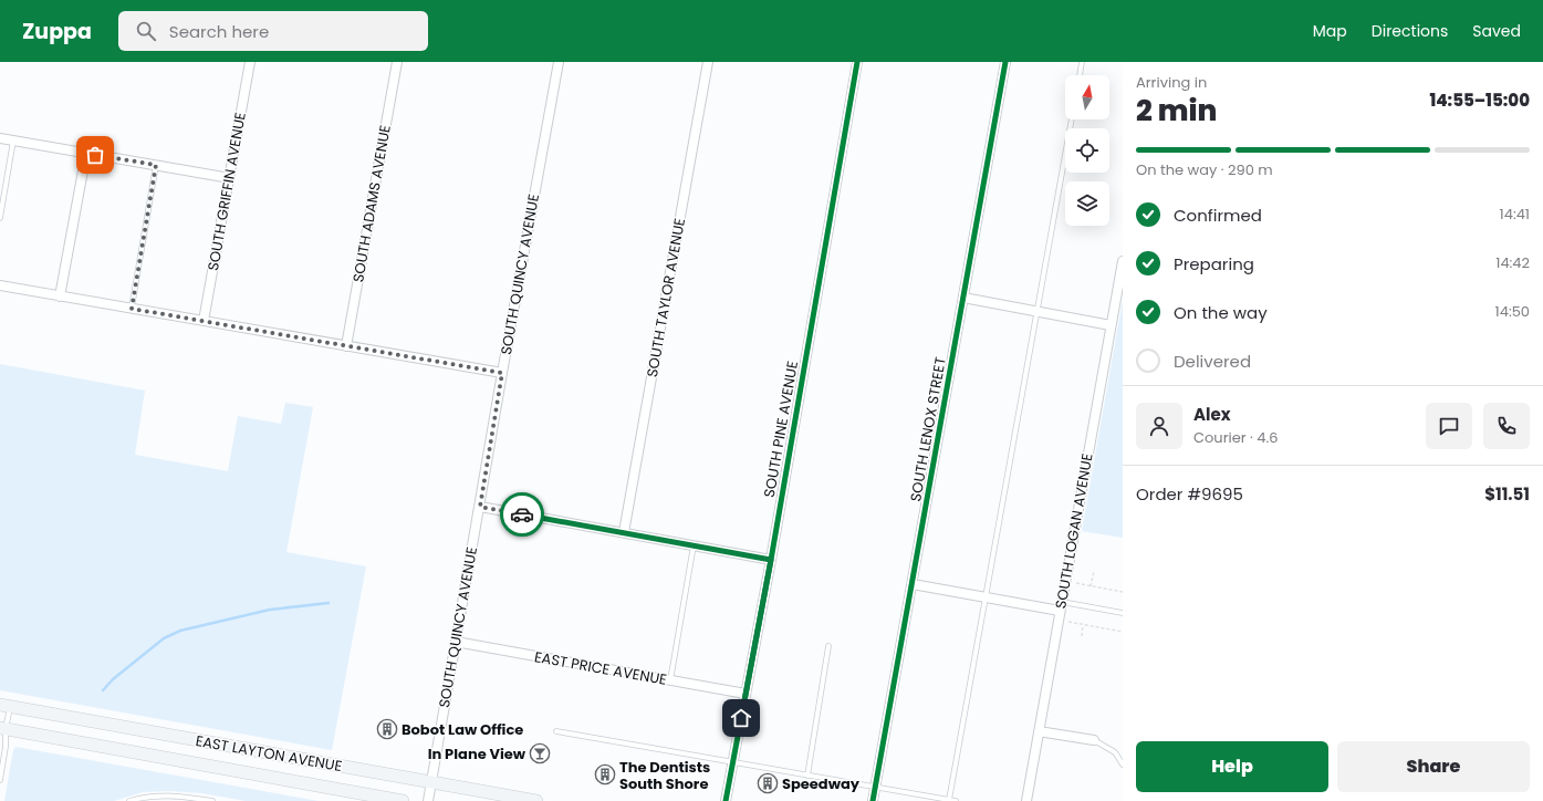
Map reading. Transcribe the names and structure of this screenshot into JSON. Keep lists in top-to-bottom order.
{
  "streets": {
    "main road": ["EAST LAYTON AVENUE"],
    "street": [
      "SOUTH GRIFFIN AVENUE",
      "SOUTH ADAMS AVENUE",
      "SOUTH QUINCY AVENUE",
      "SOUTH TAYLOR AVENUE",
      "SOUTH PINE AVENUE",
      "SOUTH LENOX STREET",
      "SOUTH LOGAN AVENUE",
      "EAST PRICE AVENUE"
    ]
  },
  "crossings": [
    ["SOUTH QUINCY AVENUE", "EAST PRICE AVENUE"],
    ["SOUTH QUINCY AVENUE", "EAST LAYTON AVENUE"],
    ["SOUTH PINE AVENUE", "EAST PRICE AVENUE"]
  ],
  "places": {
    "building": ["Bobot Law Office", "The Dentists South Shore", "Speedway"],
    "bar": ["In Plane View"]
  },
  "north": "top",
  "page": {
    "header": "Zuppa",
    "search": "Search here",
    "nav": ["Map", "Directions", "Saved"],
    "heading": ["2 min", "Arriving in", "14:55–15:00"],
    "panel": [
      "Alex",
      "Courier · 4.6",
      "Order #9695",
      "$11.51"
    ],
    "bar": "On the way · 290 m",
    "list": [
      ["Confirmed", "14:41"],
      ["Preparing", "14:42"],
      ["On the way", "14:50"],
      "Delivered"
    ],
    "buttons": ["Help", "Share"]
  }
}
